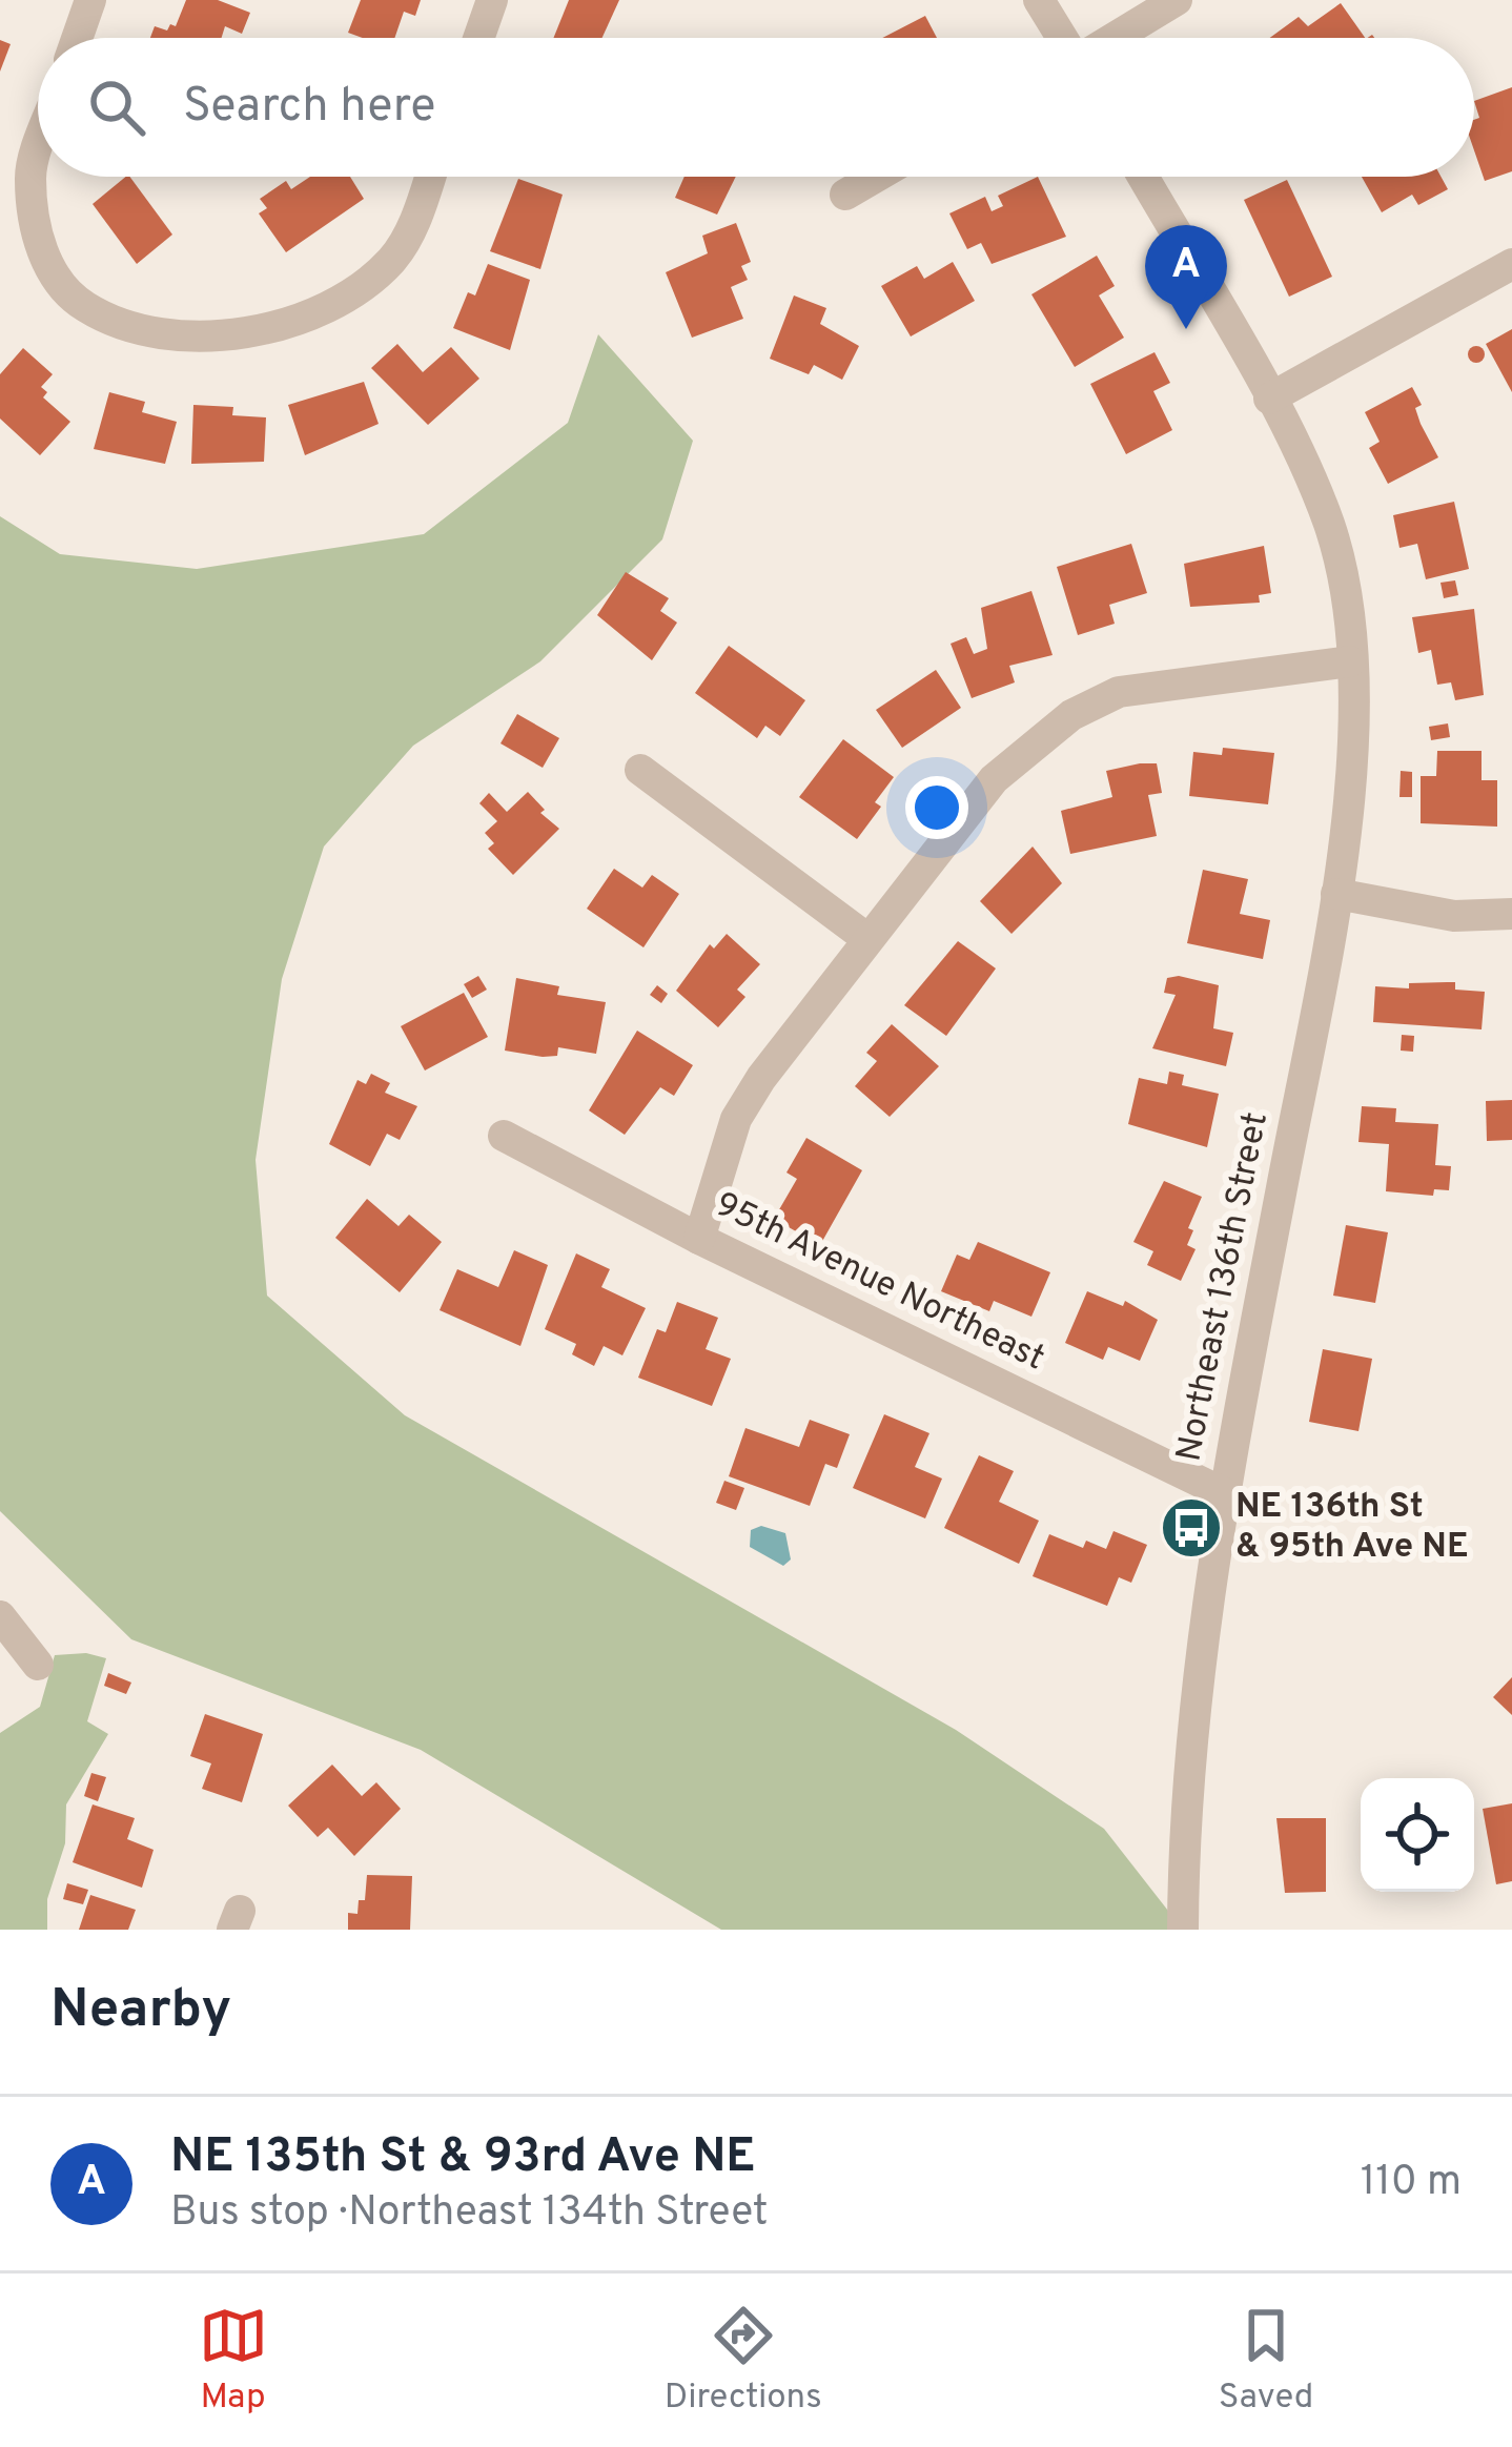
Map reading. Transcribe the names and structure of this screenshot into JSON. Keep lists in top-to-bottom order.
{
  "streets": {
    "street": ["95th Avenue Northeast", "Northeast 136th Street"]
  },
  "crossings": [
    ["95th Avenue Northeast", "Northeast 136th Street"]
  ],
  "places": {
    "bus stop": ["NE 136th St & 95th Ave NE"]
  },
  "page": {
    "search": "Search here",
    "pins": "A",
    "heading": "Nearby",
    "list": [
      {
        "mark": "A",
        "name": "NE 135th St & 93rd Ave NE",
        "note": "Bus stop · Northeast 134th Street",
        "value": "110 m"
      }
    ],
    "nav": ["Map", "Directions", "Saved"]
  }
}
